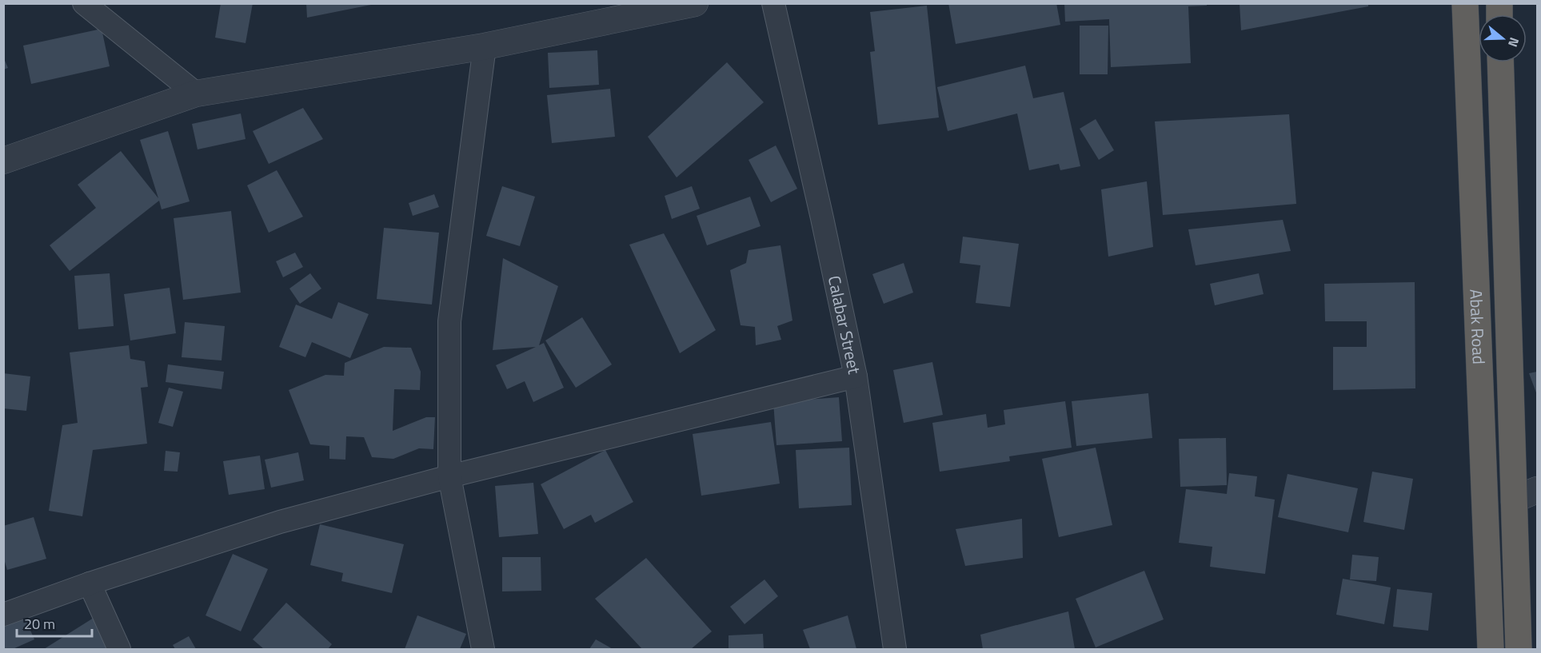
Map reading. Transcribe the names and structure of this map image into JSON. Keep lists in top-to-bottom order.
{
  "streets": {
    "highway": ["Abak Road"],
    "street": ["Calabar Street"]
  },
  "scale_bar": "20 m",
  "north": "right"
}
